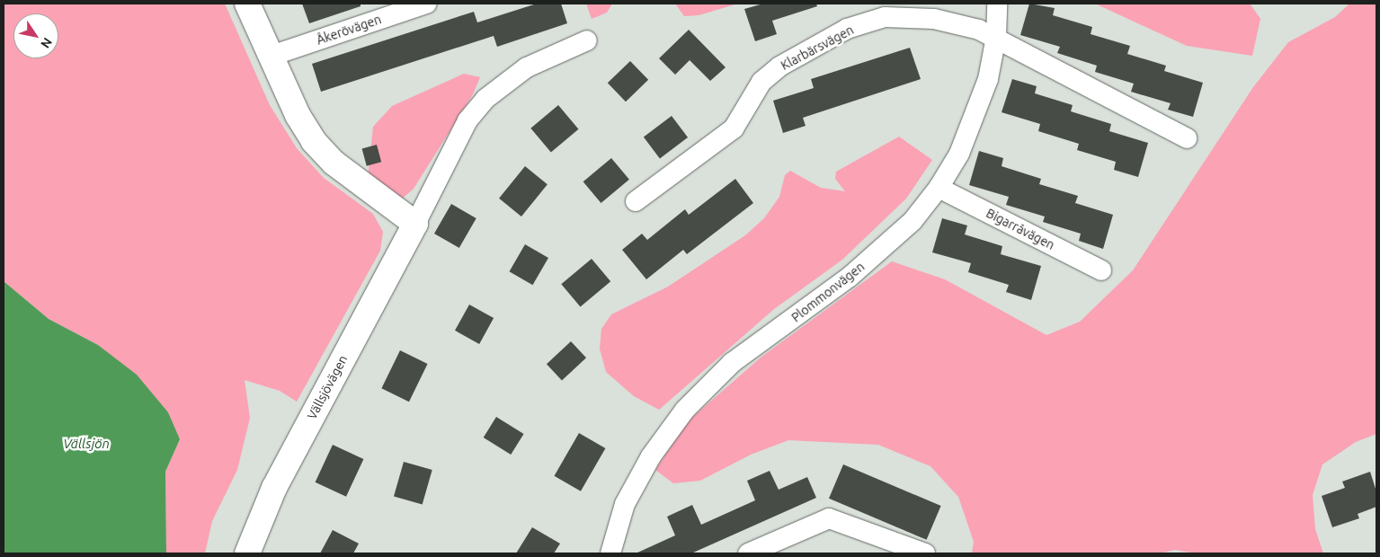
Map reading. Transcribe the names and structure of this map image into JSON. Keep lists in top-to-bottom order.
{
  "streets": {
    "street": [
      "Åkerövägen",
      "Klarbärsvägen",
      "Bigarråvägen",
      "Plommonvägen",
      "Vällsjövägen"
    ]
  },
  "crossings": [
    ["Klarbärsvägen", "Plommonvägen"],
    ["Bigarråvägen", "Plommonvägen"]
  ],
  "water": ["Vällsjön"],
  "north": "bottom right"
}
